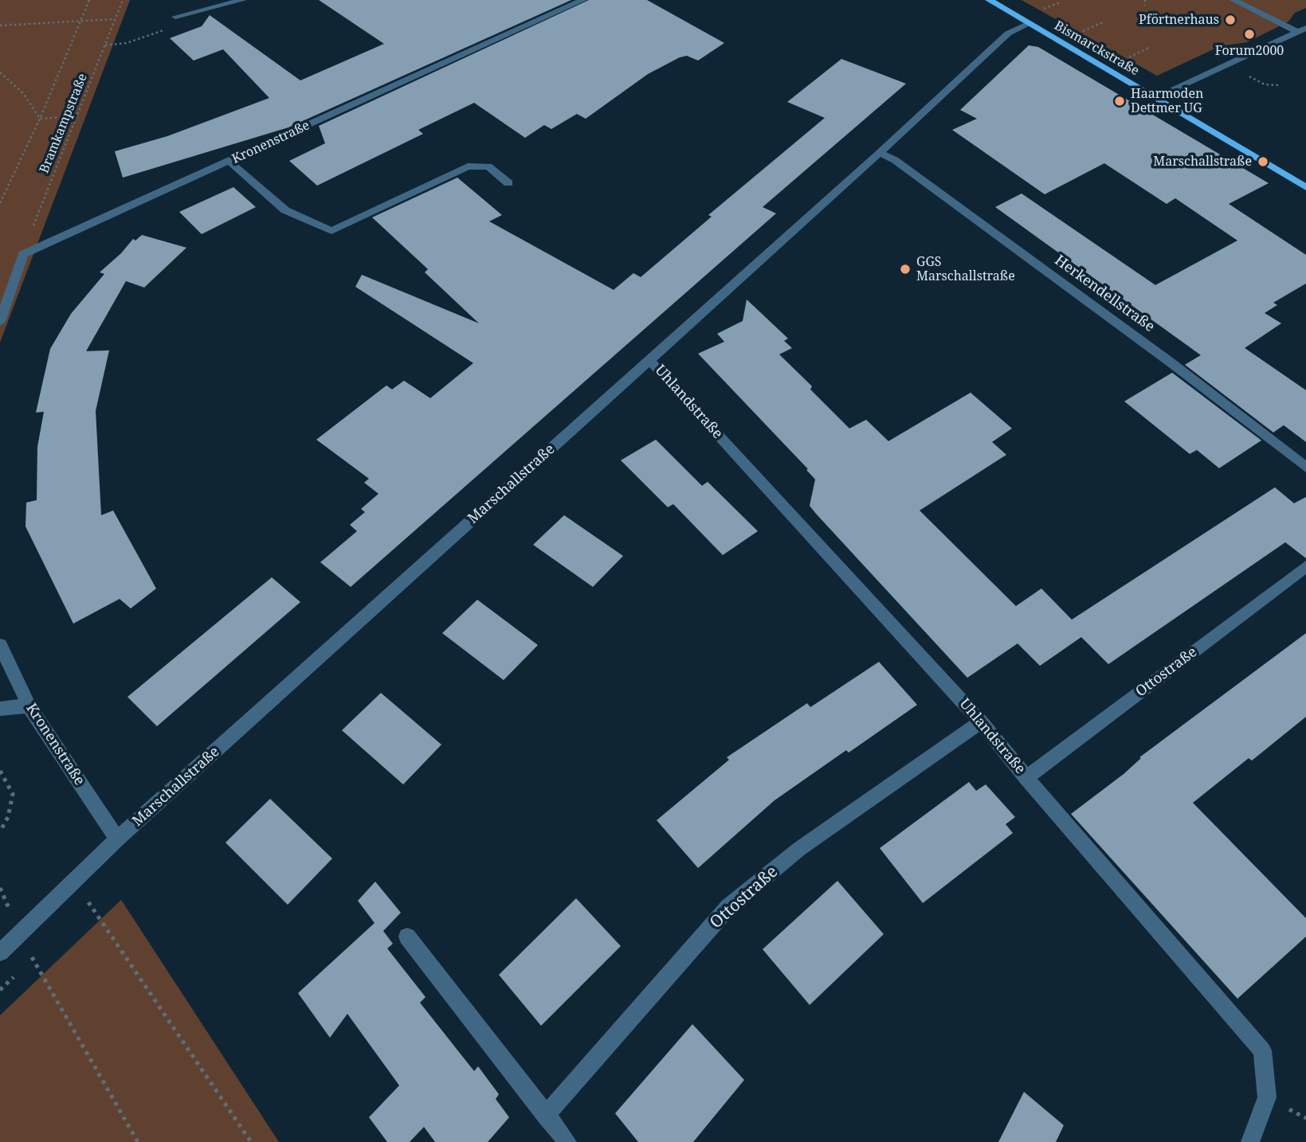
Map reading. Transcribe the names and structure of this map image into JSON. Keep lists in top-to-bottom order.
{
  "streets": {
    "main road": ["Bismarckstraße"],
    "street": [
      "Kronenstraße",
      "Herkendellstraße",
      "Uhlandstraße",
      "Marschallstraße",
      "Ottostraße"
    ],
    "path": ["Bramkampstraße"]
  },
  "crossings": [
    ["Bismarckstraße", "Marschallstraße"],
    ["Bramkampstraße", "Kronenstraße"],
    ["Kronenstraße", "Marschallstraße"],
    ["Herkendellstraße", "Marschallstraße"],
    ["Uhlandstraße", "Marschallstraße"],
    ["Uhlandstraße", "Ottostraße"]
  ],
  "places": [
    "Pförtnerhaus",
    "Forum2000",
    "Haarmoden Dettmer UG",
    "Marschallstraße",
    "GGS Marschallstraße"
  ]
}
